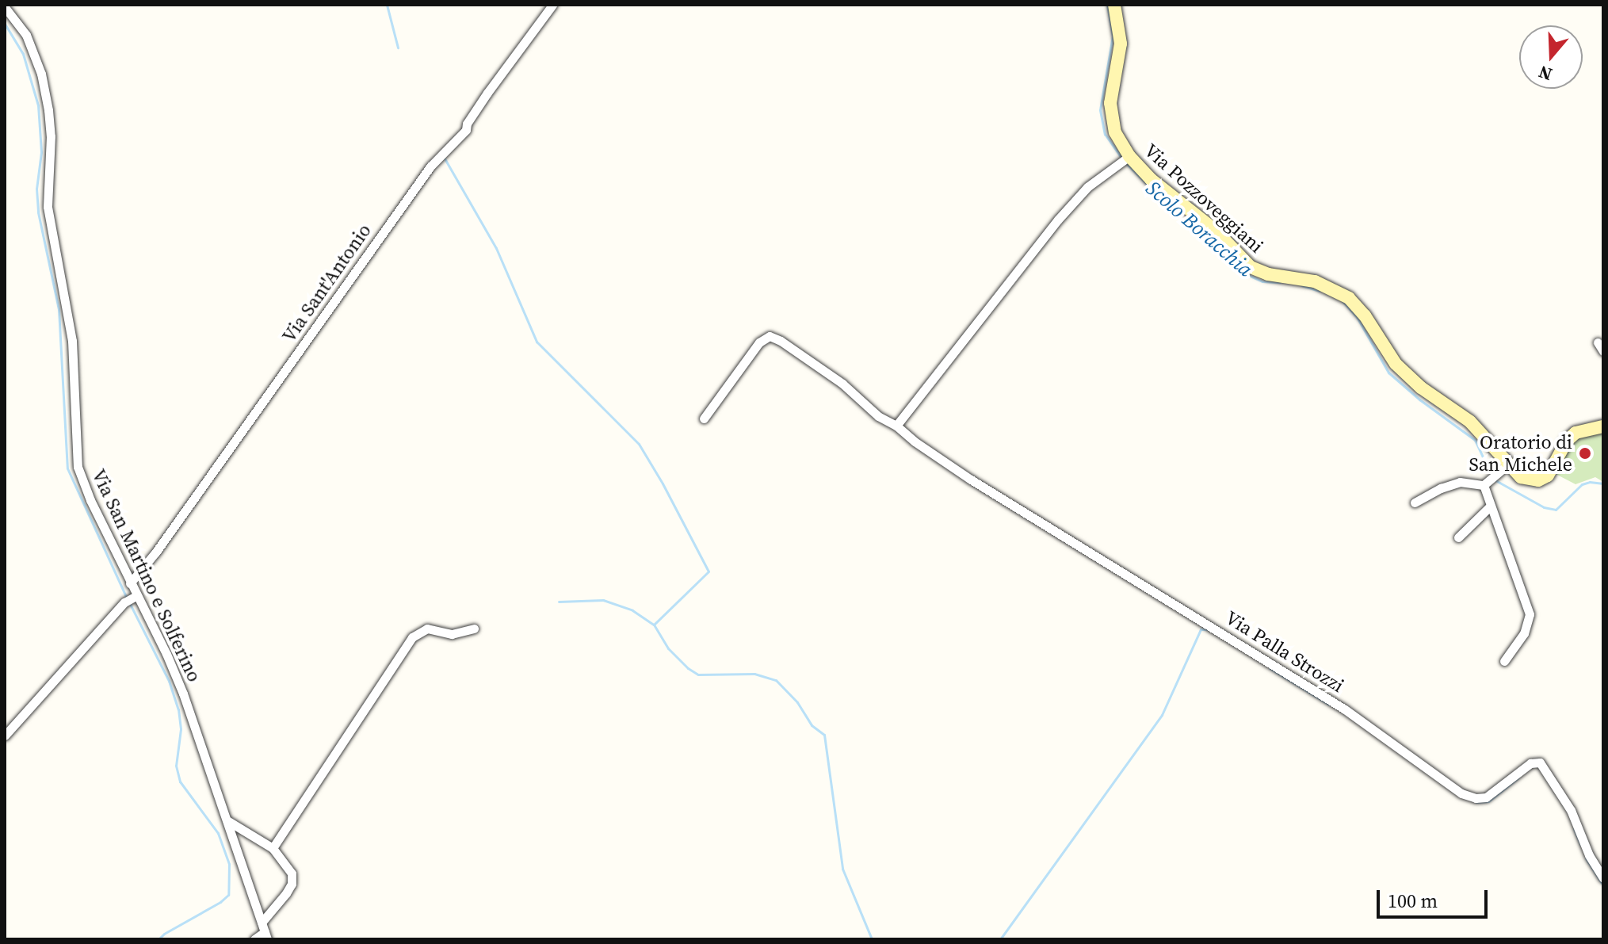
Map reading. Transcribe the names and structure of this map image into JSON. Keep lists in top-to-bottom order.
{
  "streets": {
    "street": [
      "Via Pozzoveggiani",
      "Via Sant'Antonio",
      "Via San Martino e Solferino",
      "Via Palla Strozzi"
    ]
  },
  "crossings": [
    ["Via Sant'Antonio", "Via San Martino e Solferino"]
  ],
  "water": ["Scolo Boracchia"],
  "places": ["Oratorio di San Michele"],
  "scale_bar": "100 m",
  "north": "bottom"
}
